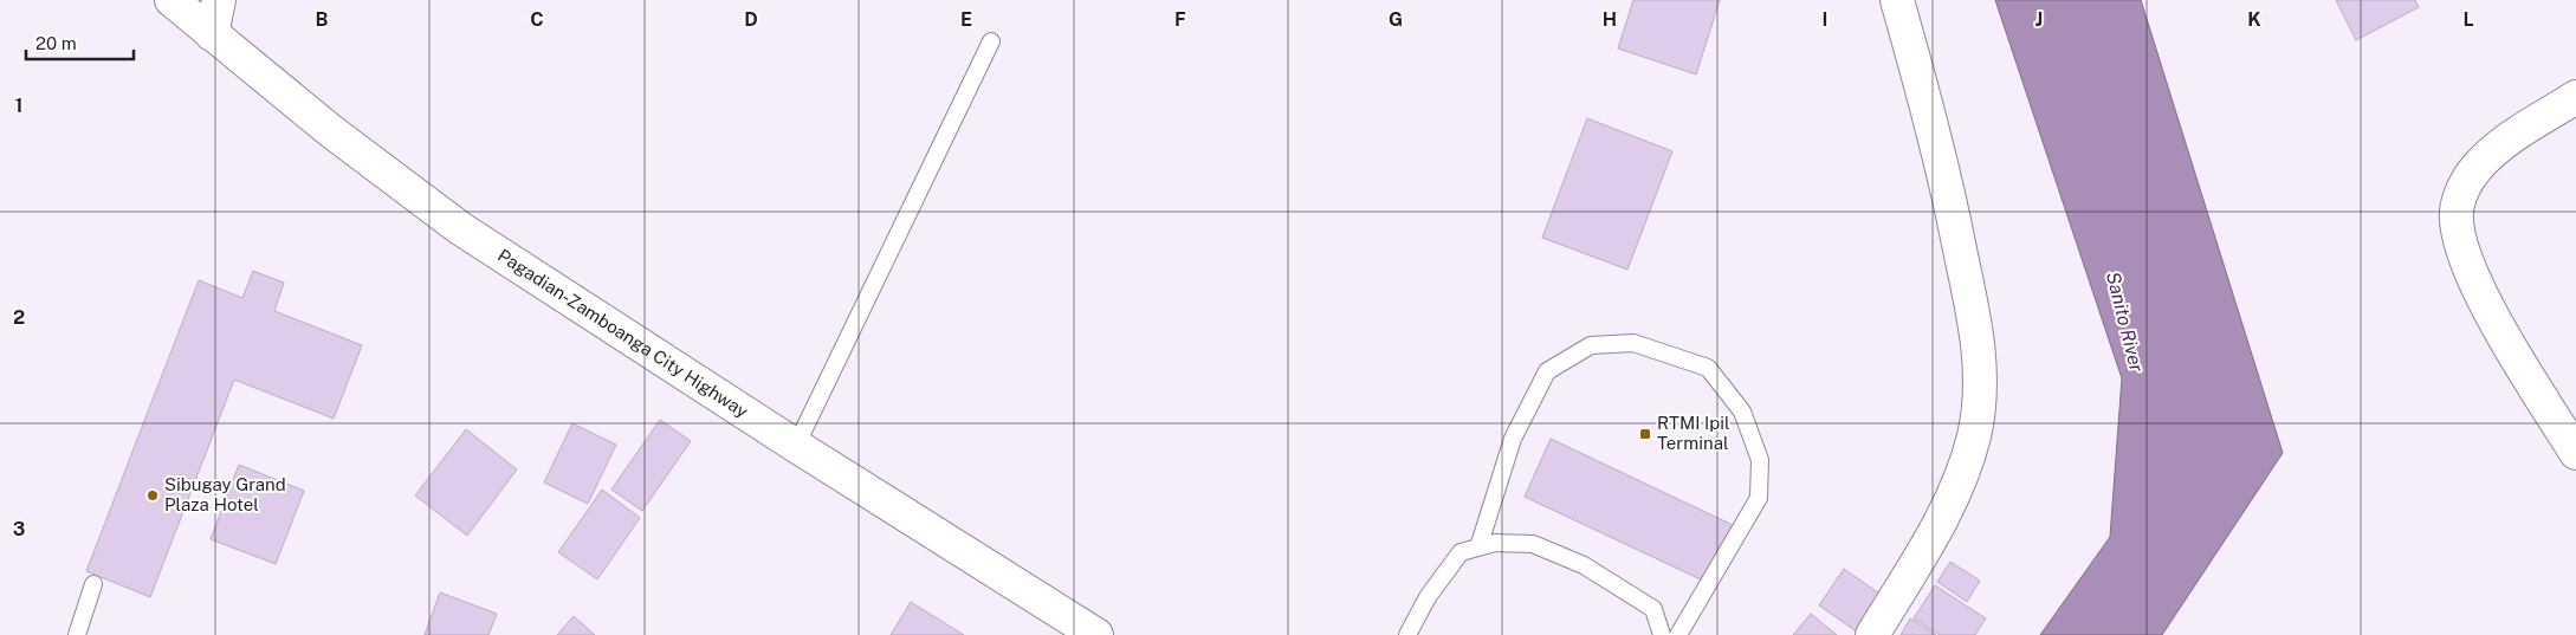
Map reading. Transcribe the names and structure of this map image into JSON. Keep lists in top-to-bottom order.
{
  "streets": {
    "street": ["Pagadian-Zamboanga City Highway"]
  },
  "water": ["Sanito River"],
  "places": {
    "transit": ["RTMI Ipil Terminal"],
    "other": ["Sibugay Grand Plaza Hotel"]
  },
  "scale_bar": "20 m",
  "grid": {
    "columns": [
      "B",
      "C",
      "D",
      "E",
      "F",
      "G",
      "H",
      "I",
      "J",
      "K",
      "L"
    ],
    "rows": ["1", "2", "3"]
  }
}
